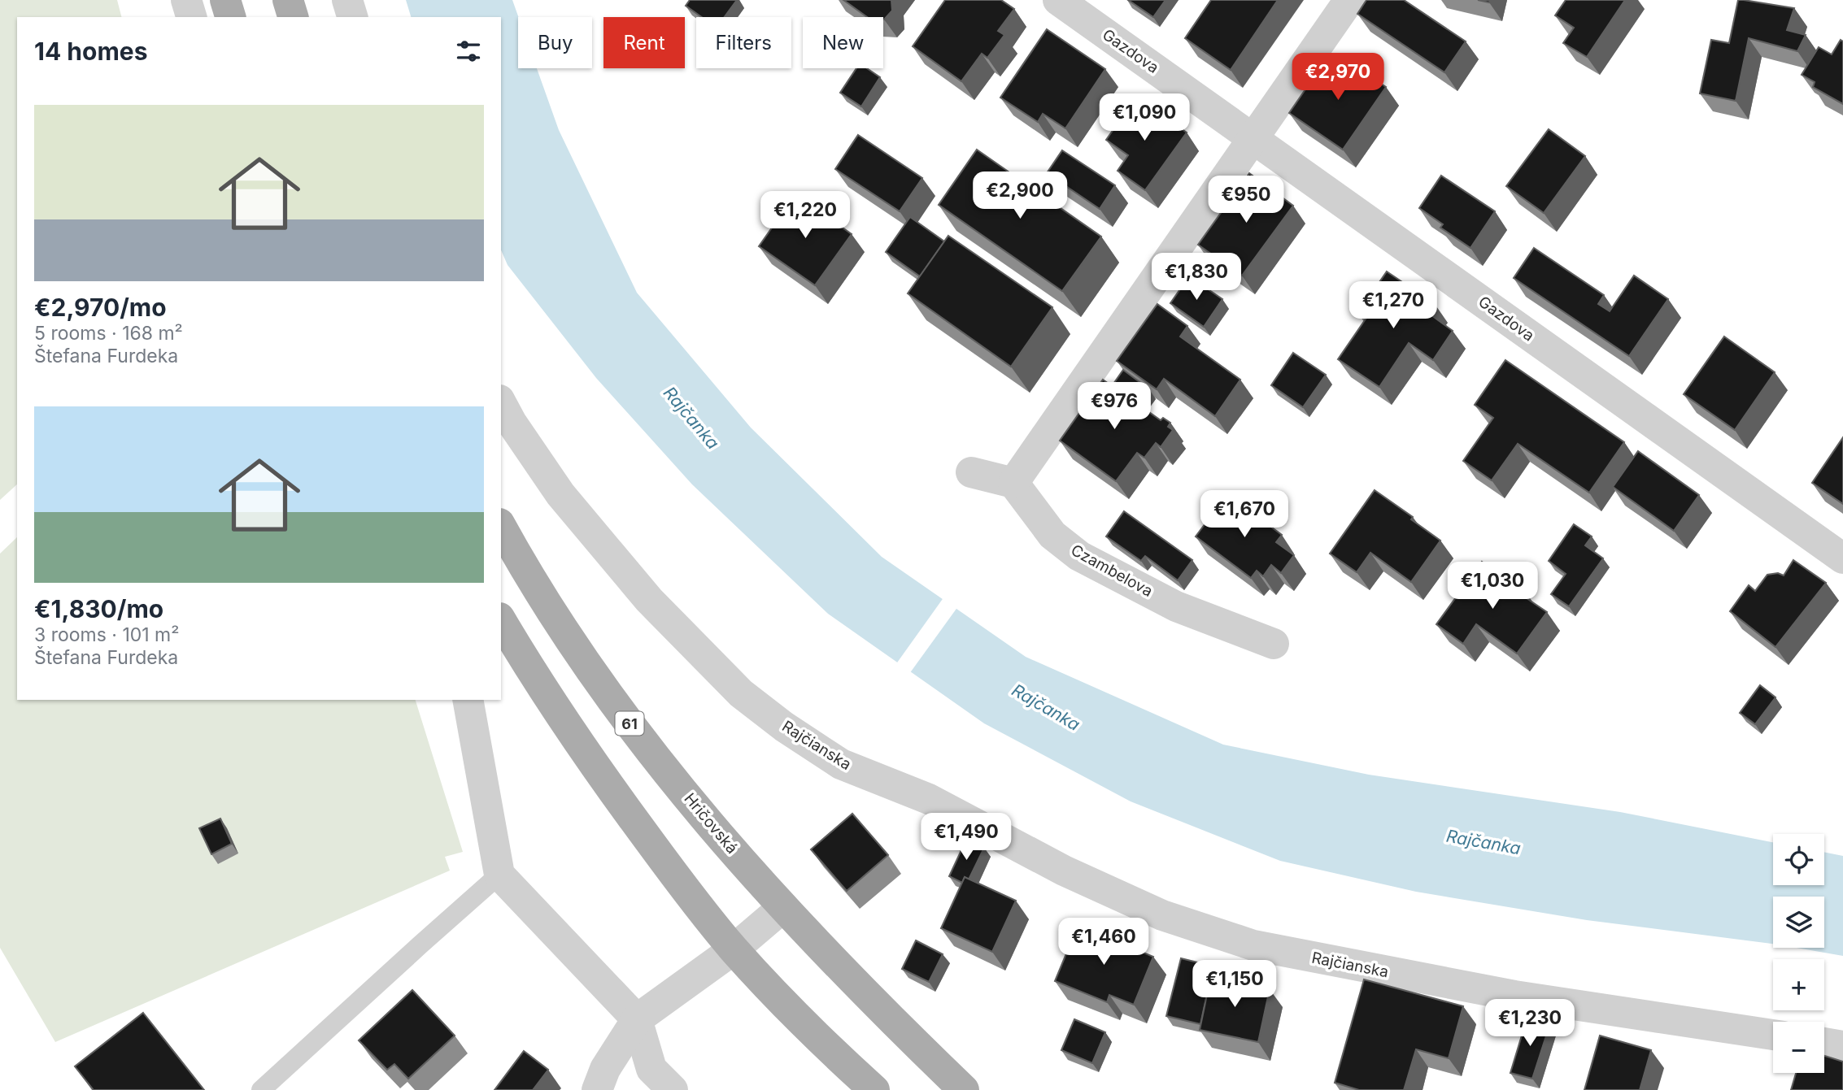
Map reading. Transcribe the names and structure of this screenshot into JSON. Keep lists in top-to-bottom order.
{
  "streets": {
    "main road": ["61", "Hričovská"],
    "street": ["Gazdova", "Czambelova", "Rajčianska"]
  },
  "water": ["Rajčanka"],
  "page": {
    "chip": [
      "Buy",
      "Rent",
      "Filters",
      "New"
    ],
    "heading": "14 homes",
    "price": [
      "€2,970",
      "€1,090",
      "€2,900",
      "€950",
      "€1,220",
      "€1,830",
      "€1,270",
      "€976",
      "€1,670",
      "€1,030",
      "€1,490",
      "€1,460",
      "€1,150",
      "€1,230"
    ],
    "list": [
      {
        "name": "€2,970/mo",
        "note": "5 rooms · 168 m² · Štefana Furdeka"
      },
      {
        "name": "€1,830/mo",
        "note": "3 rooms · 101 m² · Štefana Furdeka"
      }
    ],
    "map_buttons": ["+", "−"]
  }
}
